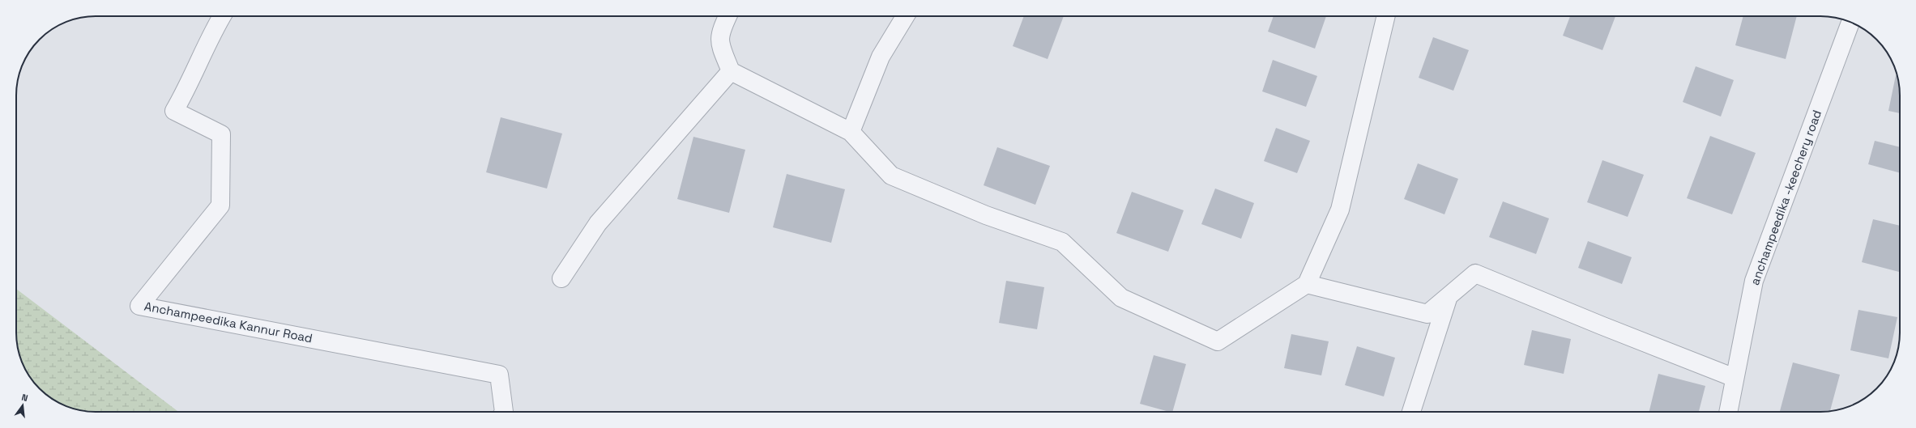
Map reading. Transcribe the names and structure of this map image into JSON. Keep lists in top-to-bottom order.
{
  "streets": {
    "street": ["anchampeedika -keechery road", "Anchampeedika Kannur Road"]
  },
  "north": "top"
}
